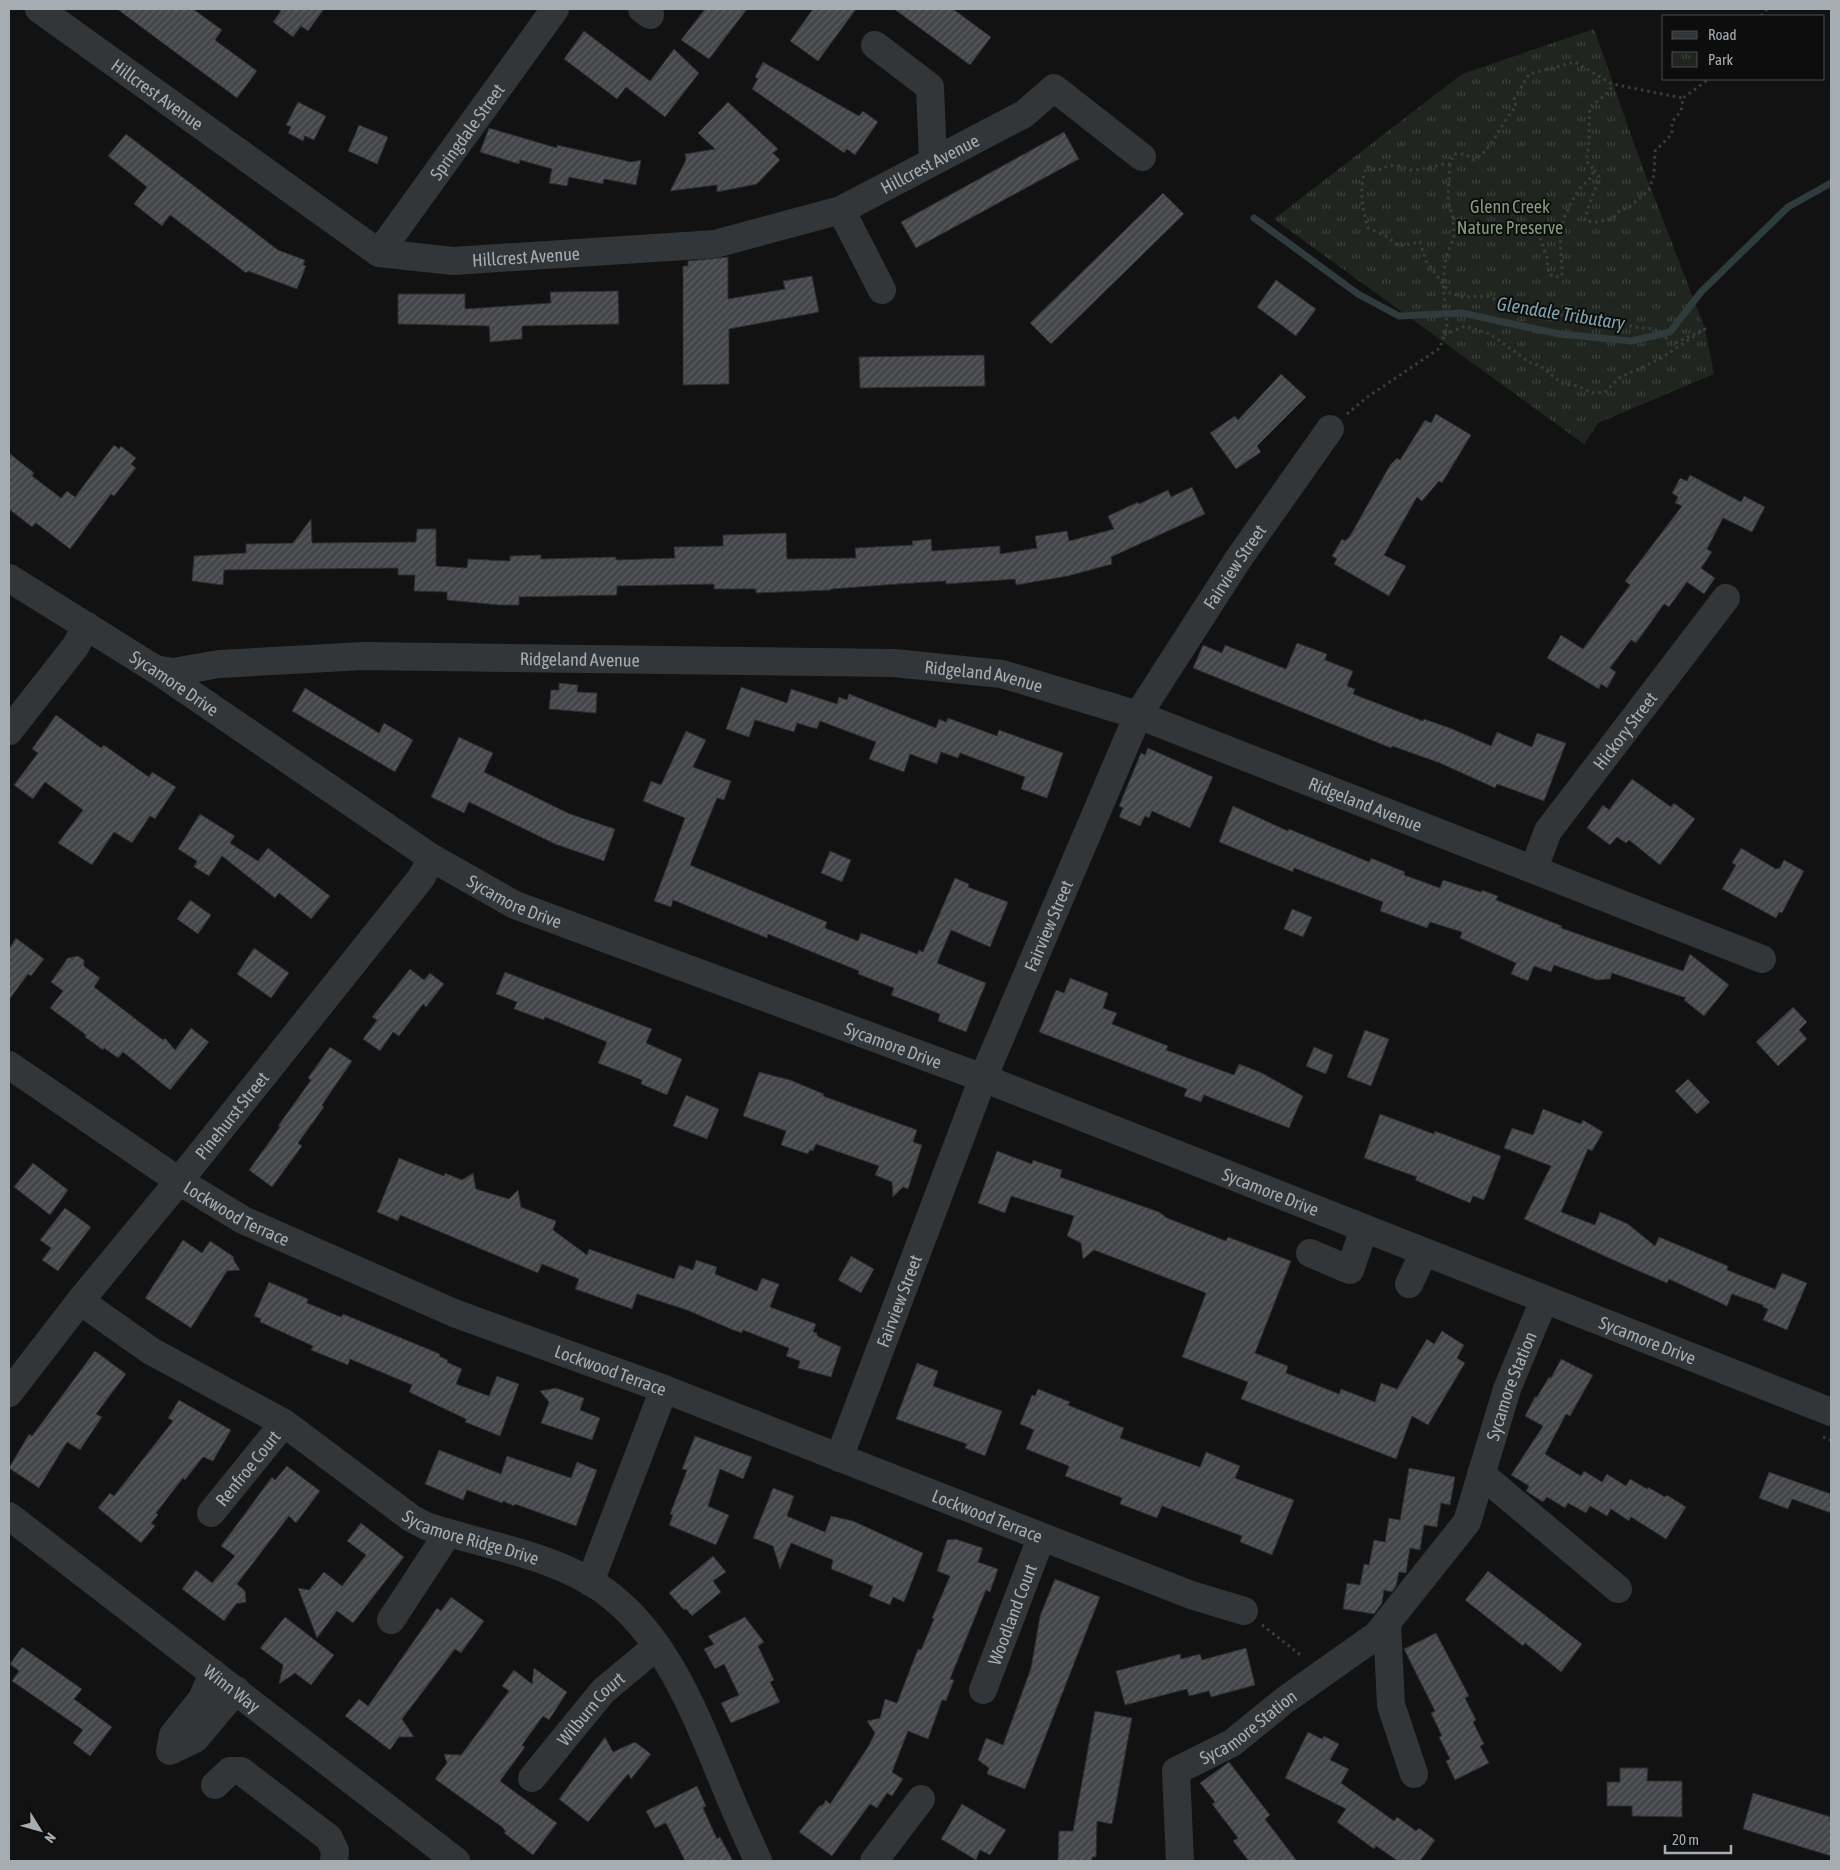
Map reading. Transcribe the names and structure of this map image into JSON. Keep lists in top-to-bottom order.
{
  "streets": {
    "street": [
      "Hillcrest Avenue",
      "Springdale Street",
      "Fairview Street",
      "Ridgeland Avenue",
      "Sycamore Drive",
      "Hickory Street",
      "Pinehurst Street",
      "Lockwood Terrace",
      "Sycamore Station",
      "Renfroe Court",
      "Sycamore Ridge Drive",
      "Woodland Court",
      "Winn Way",
      "Wilburn Court"
    ]
  },
  "crossings": [
    ["Hillcrest Avenue", "Springdale Street"],
    ["Fairview Street", "Ridgeland Avenue"],
    ["Fairview Street", "Sycamore Drive"],
    ["Fairview Street", "Lockwood Terrace"],
    ["Ridgeland Avenue", "Sycamore Drive"],
    ["Ridgeland Avenue", "Hickory Street"],
    ["Sycamore Drive", "Pinehurst Street"],
    ["Sycamore Drive", "Sycamore Station"],
    ["Pinehurst Street", "Lockwood Terrace"],
    ["Pinehurst Street", "Sycamore Ridge Drive"],
    ["Lockwood Terrace", "Woodland Court"],
    ["Renfroe Court", "Sycamore Ridge Drive"],
    ["Sycamore Ridge Drive", "Wilburn Court"]
  ],
  "water": ["Glendale Tributary"],
  "parks": ["Glenn Creek Nature Preserve"],
  "legend": ["Road", "Park"],
  "scale_bar": "20 m",
  "north": "bottom right"
}
